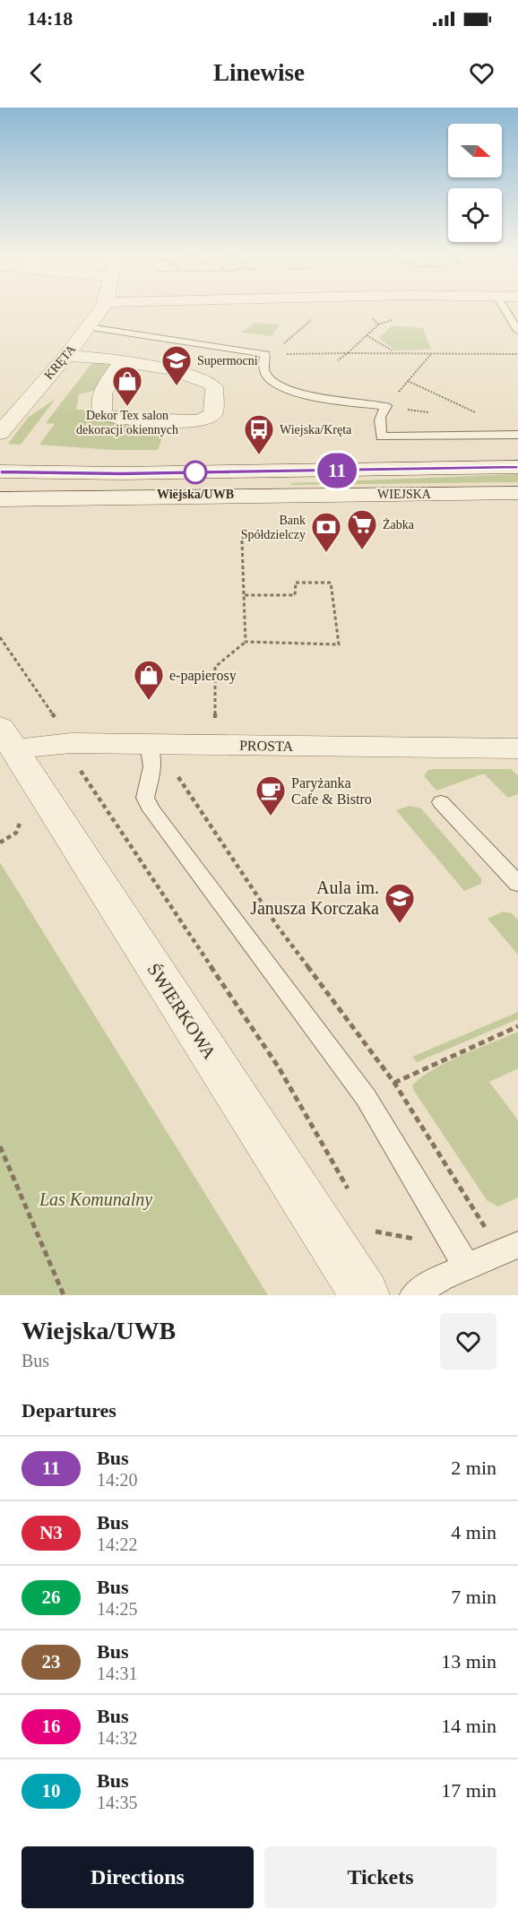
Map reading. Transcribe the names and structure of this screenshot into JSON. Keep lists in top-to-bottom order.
{
  "streets": {
    "street": [
      "KRĘTA",
      "WIEJSKA",
      "PROSTA",
      "ŚWIERKOWA"
    ]
  },
  "crossings": [
    ["PROSTA", "ŚWIERKOWA"]
  ],
  "parks": ["Las Komunalny"],
  "places": {
    "school or university": ["Supermocni", "Aula im. Janusza Korczaka"],
    "shop": ["Dekor Tex salon dekoracji okiennych", "e-papierosy"],
    "bus stop": ["Wiejska/Kręta"],
    "other": ["Wiejska/UWB"],
    "supermarket": ["Żabka"],
    "bank": ["Bank Spółdzielczy"],
    "cafe": ["Paryżanka Cafe & Bistro"]
  },
  "lines": ["bus line 11"],
  "north": "right",
  "page": {
    "status": "14:18",
    "header": "Linewise",
    "on_map": "11",
    "heading": [
      ["Wiejska/UWB", "Bus"],
      "Departures"
    ],
    "list": [
      {
        "mark": "11",
        "name": "Bus",
        "note": "14:20",
        "value": "2 min"
      },
      {
        "mark": "N3",
        "name": "Bus",
        "note": "14:22",
        "value": "4 min"
      },
      {
        "mark": "26",
        "name": "Bus",
        "note": "14:25",
        "value": "7 min"
      },
      {
        "mark": "23",
        "name": "Bus",
        "note": "14:31",
        "value": "13 min"
      },
      {
        "mark": "16",
        "name": "Bus",
        "note": "14:32",
        "value": "14 min"
      },
      {
        "mark": "10",
        "name": "Bus",
        "note": "14:35",
        "value": "17 min"
      }
    ],
    "buttons": ["Directions", "Tickets"]
  }
}
